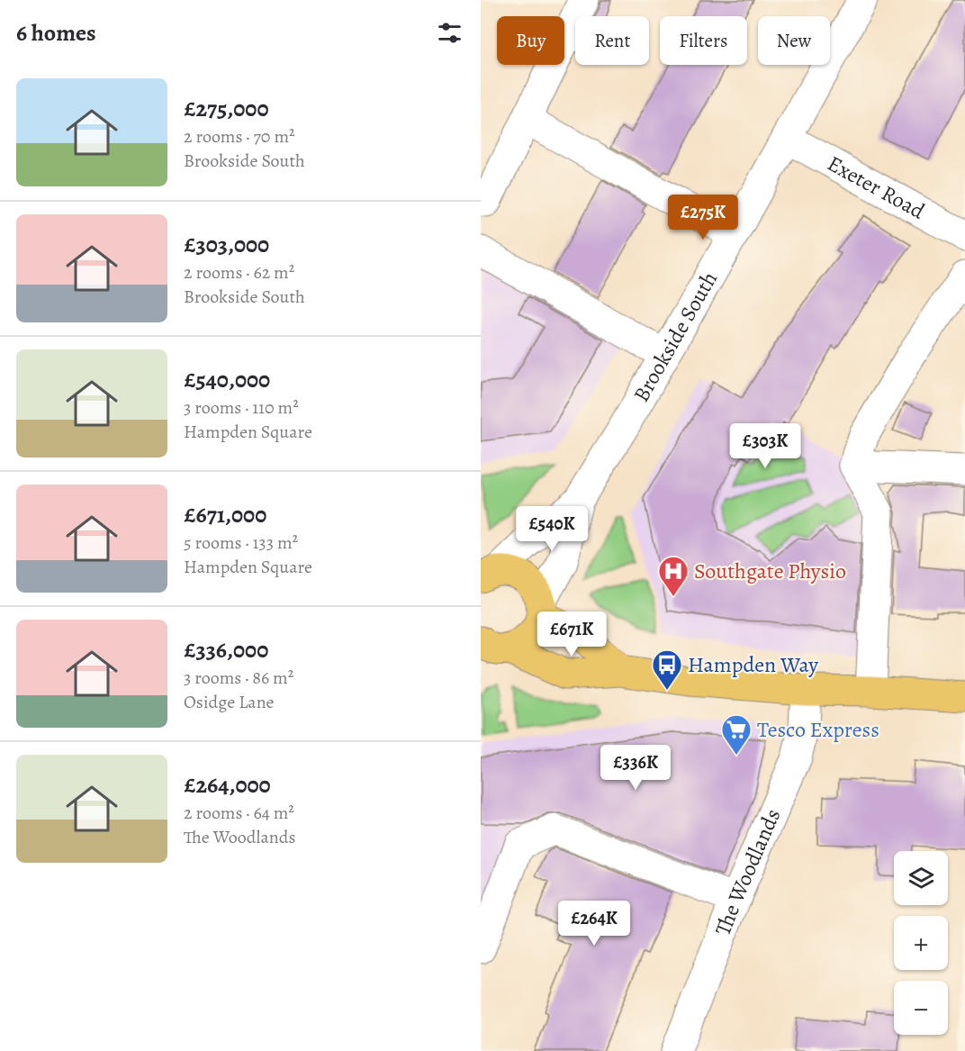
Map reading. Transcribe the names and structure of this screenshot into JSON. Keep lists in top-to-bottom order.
{
  "streets": {
    "street": ["Exeter Road", "Brookside South", "The Woodlands"]
  },
  "crossings": [
    ["Exeter Road", "Brookside South"]
  ],
  "places": {
    "hospital": ["Southgate Physio"],
    "bus stop": ["Hampden Way"],
    "supermarket": ["Tesco Express"]
  },
  "page": {
    "heading": "6 homes",
    "chip": [
      "Buy",
      "Rent",
      "Filters",
      "New"
    ],
    "list": [
      {
        "name": "£275,000",
        "note": "2 rooms · 70 m² · Brookside South"
      },
      {
        "name": "£303,000",
        "note": "2 rooms · 62 m² · Brookside South"
      },
      {
        "name": "£540,000",
        "note": "3 rooms · 110 m² · Hampden Square"
      },
      {
        "name": "£671,000",
        "note": "5 rooms · 133 m² · Hampden Square"
      },
      {
        "name": "£336,000",
        "note": "3 rooms · 86 m² · Osidge Lane"
      },
      {
        "name": "£264,000",
        "note": "2 rooms · 64 m² · The Woodlands"
      }
    ],
    "price": [
      "£275K",
      "£303K",
      "£540K",
      "£671K",
      "£336K",
      "£264K"
    ],
    "map_buttons": ["+", "−"]
  }
}
